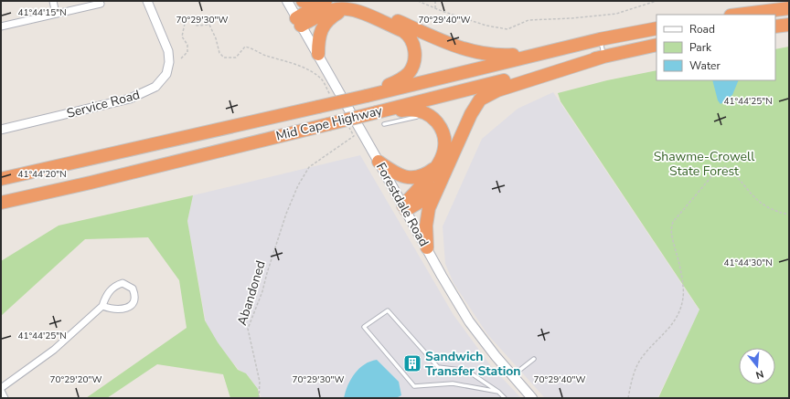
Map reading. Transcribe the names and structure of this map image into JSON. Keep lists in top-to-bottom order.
{
  "streets": {
    "highway": ["Mid Cape Highway"],
    "main road": ["Forestdale Road"],
    "street": ["Service Road"],
    "path": ["Abandoned"]
  },
  "parks": ["Shawme-Crowell State Forest"],
  "places": {
    "building": ["Sandwich Transfer Station"]
  },
  "legend": ["Road", "Park", "Water"],
  "north": "bottom",
  "coordinates": [
    "41°44'15\"N",
    "70°29'30\"W",
    "70°29'40\"W",
    "41°44'25\"N",
    "41°44'20\"N",
    "41°44'30\"N",
    "70°29'20\"W"
  ]
}
